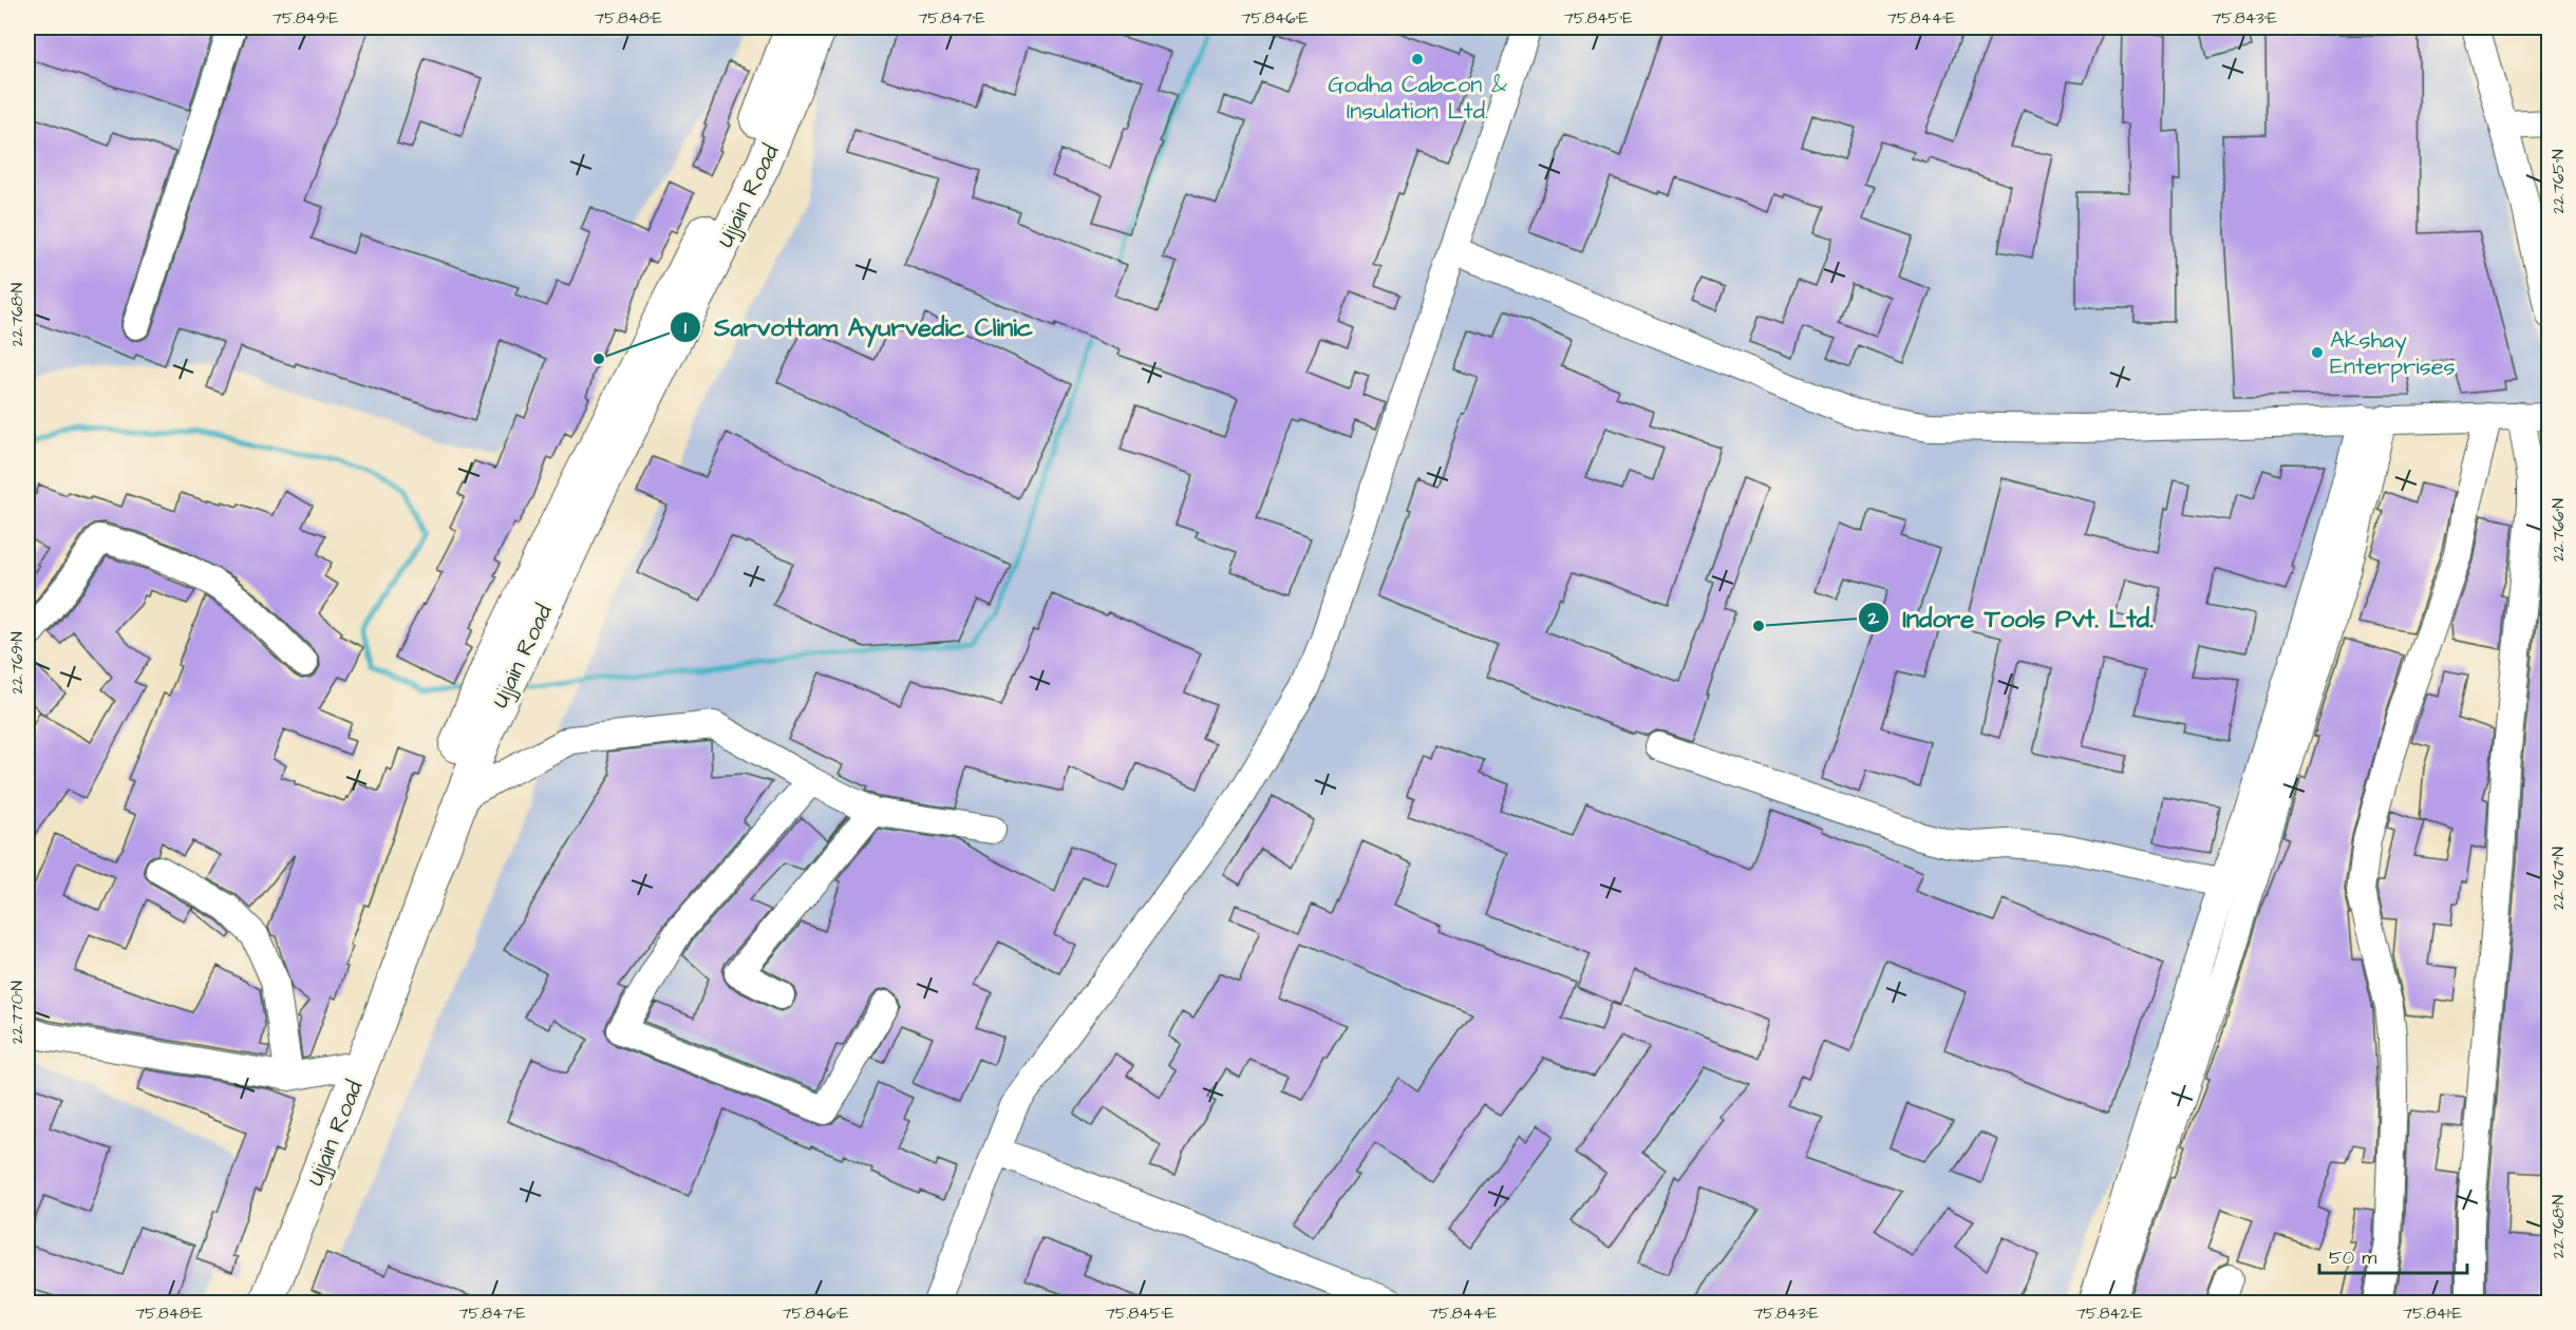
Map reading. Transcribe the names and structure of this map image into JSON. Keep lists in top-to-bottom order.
{
  "streets": {
    "main road": ["Ujjain Road"]
  },
  "places": [
    "Godha Cabcon & Insulation Ltd.",
    "Akshay Enterprises",
    "Sarvottam Ayurvedic Clinic",
    "Indore Tools Pvt. Ltd."
  ],
  "scale_bar": "50 m",
  "coordinates": [
    "75.849°E",
    "75.848°E",
    "75.847°E",
    "75.846°E",
    "75.845°E",
    "75.844°E",
    "75.843°E",
    "22.765°N",
    "22.768°N",
    "22.766°N",
    "22.769°N",
    "22.767°N",
    "22.770°N",
    "75.842°E",
    "75.841°E"
  ]
}
